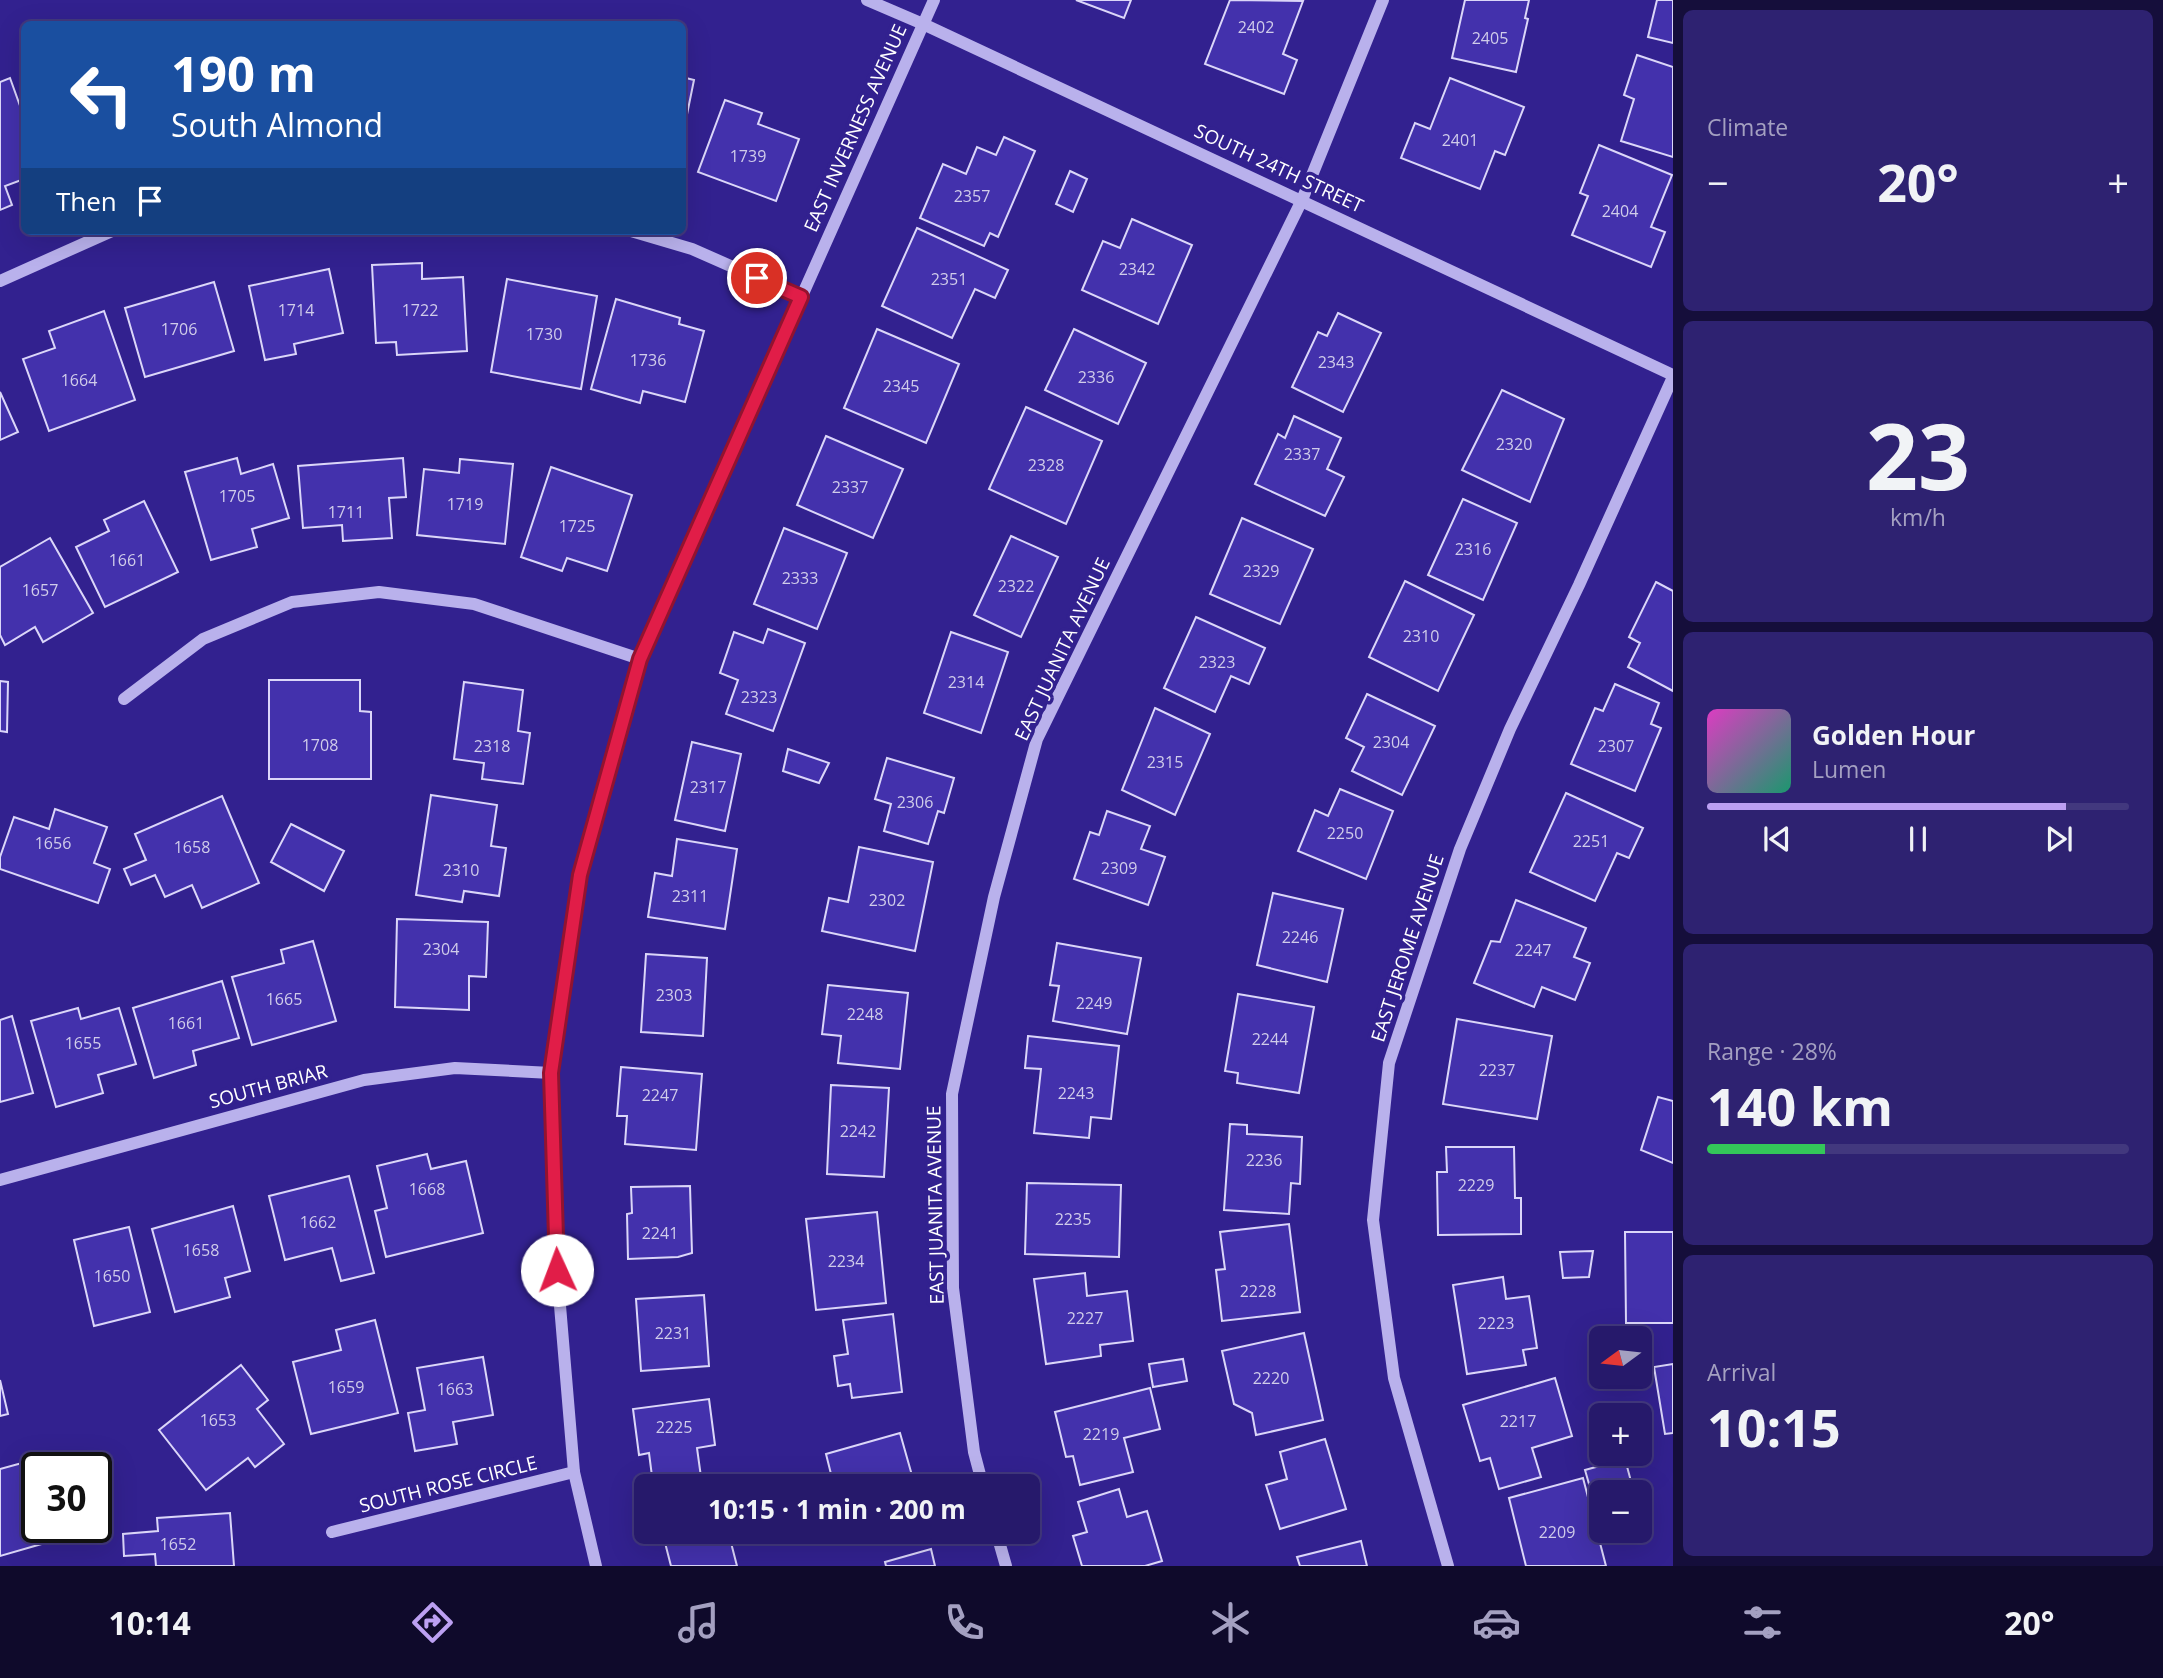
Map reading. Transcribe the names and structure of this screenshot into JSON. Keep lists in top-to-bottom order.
{
  "streets": {
    "street": [
      "EAST INVERNESS AVENUE",
      "SOUTH 24TH STREET",
      "EAST JUANITA AVENUE",
      "EAST JEROME AVENUE",
      "SOUTH BRIAR",
      "SOUTH ROSE CIRCLE"
    ]
  },
  "crossings": [
    ["EAST INVERNESS AVENUE", "SOUTH 24TH STREET"],
    ["EAST INVERNESS AVENUE", "SOUTH BRIAR"],
    ["EAST INVERNESS AVENUE", "SOUTH ROSE CIRCLE"],
    ["SOUTH 24TH STREET", "EAST JUANITA AVENUE"],
    ["SOUTH 24TH STREET", "EAST JEROME AVENUE"]
  ],
  "house_numbers": [
    "2402",
    "2405",
    "2401",
    "1739",
    "2357",
    "2404",
    "2342",
    "2351",
    "1714",
    "1722",
    "1706",
    "1730",
    "1736",
    "2343",
    "2336",
    "1664",
    "2345",
    "2320",
    "2337",
    "2328",
    "2337",
    "1705",
    "1719",
    "1711",
    "1725",
    "2316",
    "1661",
    "2329",
    "2333",
    "2322",
    "1657",
    "2310",
    "2323",
    "2314",
    "2323",
    "2304",
    "1708",
    "2318",
    "2307",
    "2315",
    "2317",
    "2306",
    "2250",
    "2251",
    "1656",
    "1658",
    "2309",
    "2310",
    "2311",
    "2302",
    "2246",
    "2304",
    "2247",
    "2303",
    "1665",
    "2249",
    "2248",
    "1661",
    "2244",
    "1655",
    "2237",
    "2243",
    "2247",
    "2242",
    "2236",
    "2229",
    "1668",
    "2235",
    "1662",
    "2241",
    "1658",
    "2234",
    "1650",
    "2228",
    "2227",
    "2223",
    "2231",
    "2220",
    "1659",
    "1663",
    "1653",
    "2217",
    "2225",
    "2219",
    "2209",
    "1652"
  ],
  "north": "left",
  "page": {
    "tile": [
      "Climate",
      ["23", "km/h"],
      ["Range · 28%", "140 km"],
      ["Arrival", "10:15"]
    ],
    "turn": ["190 m", "South Almond"],
    "heat": ["−", "20°", "+"],
    "then": "Then",
    "song": ["Golden Hour", "Lumen"],
    "map_buttons": ["+", "−"],
    "limit": "30",
    "trip": "10:15 · 1 min · 200 m",
    "tabs": ["10:14", "20°"]
  }
}
